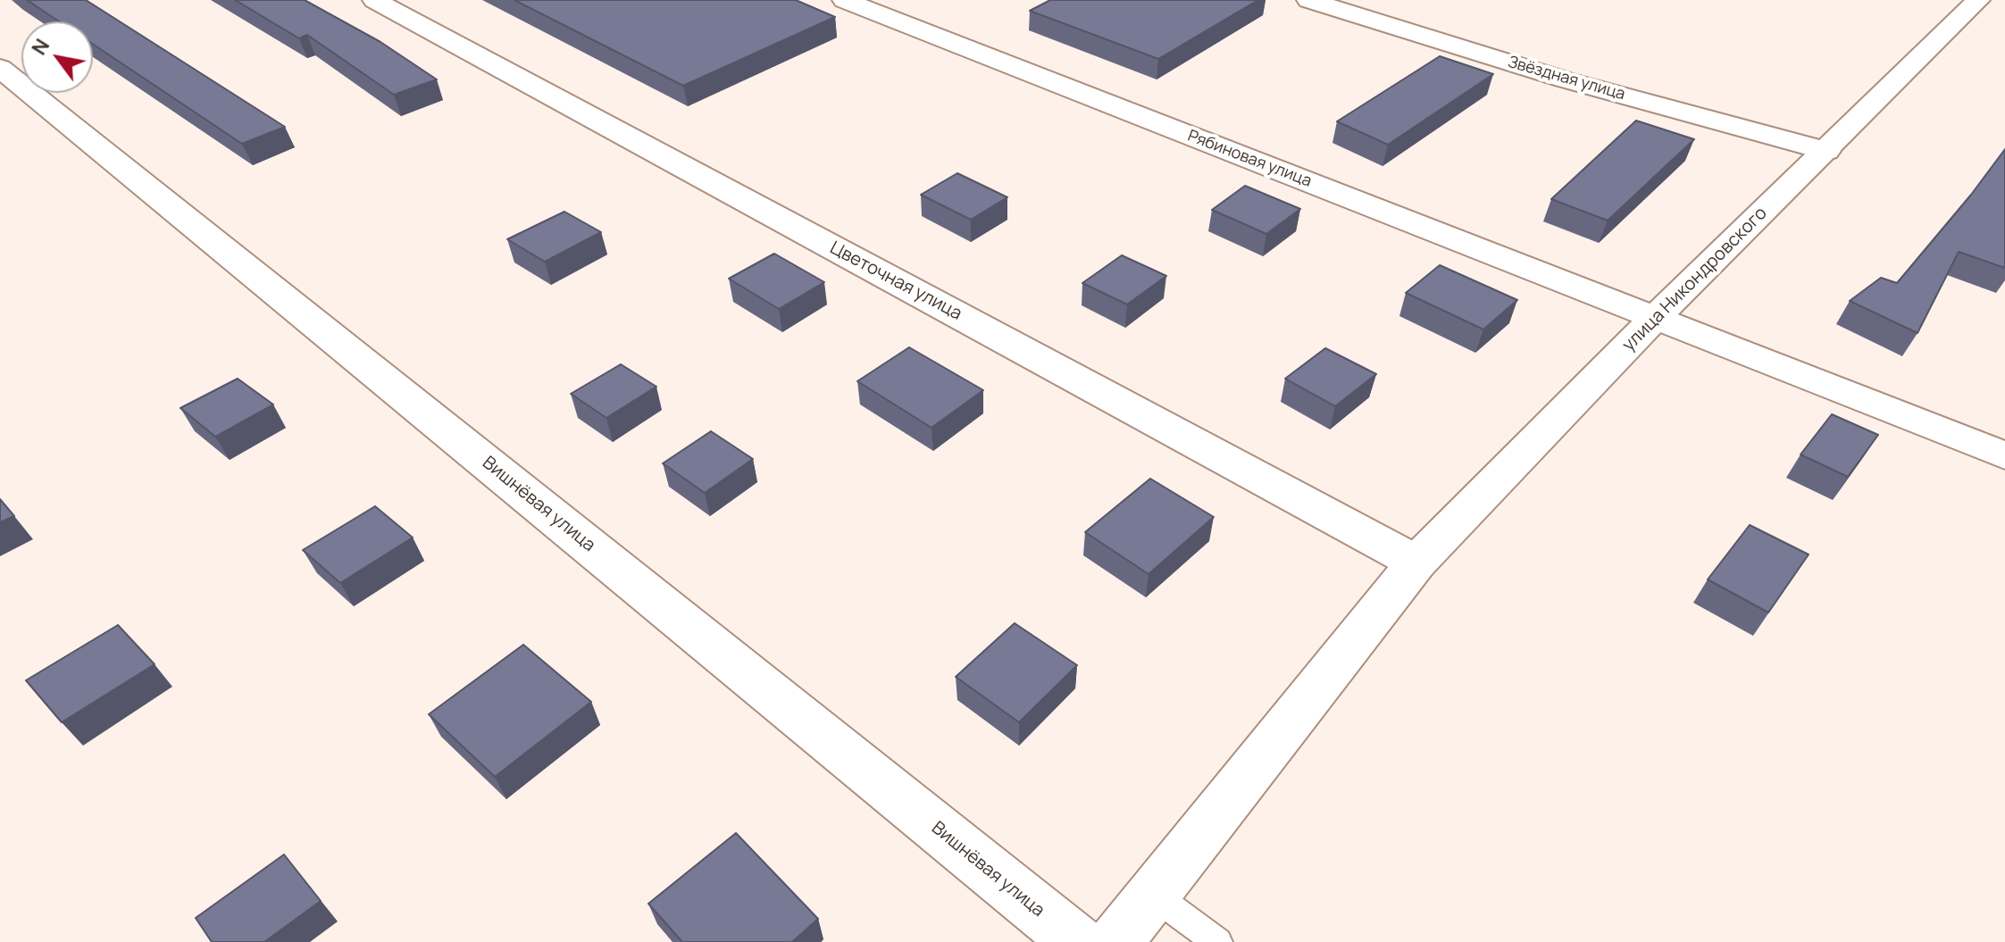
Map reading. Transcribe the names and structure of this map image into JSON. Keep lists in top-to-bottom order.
{
  "streets": {
    "street": [
      "Звёздная улица",
      "Рябиновая улица",
      "улица Никондровского",
      "Цветочная улица",
      "Вишнёвая улица"
    ]
  },
  "crossings": [
    ["Звёздная улица", "улица Никондровского"],
    ["Рябиновая улица", "улица Никондровского"],
    ["улица Никондровского", "Цветочная улица"]
  ],
  "north": "top left"
}
